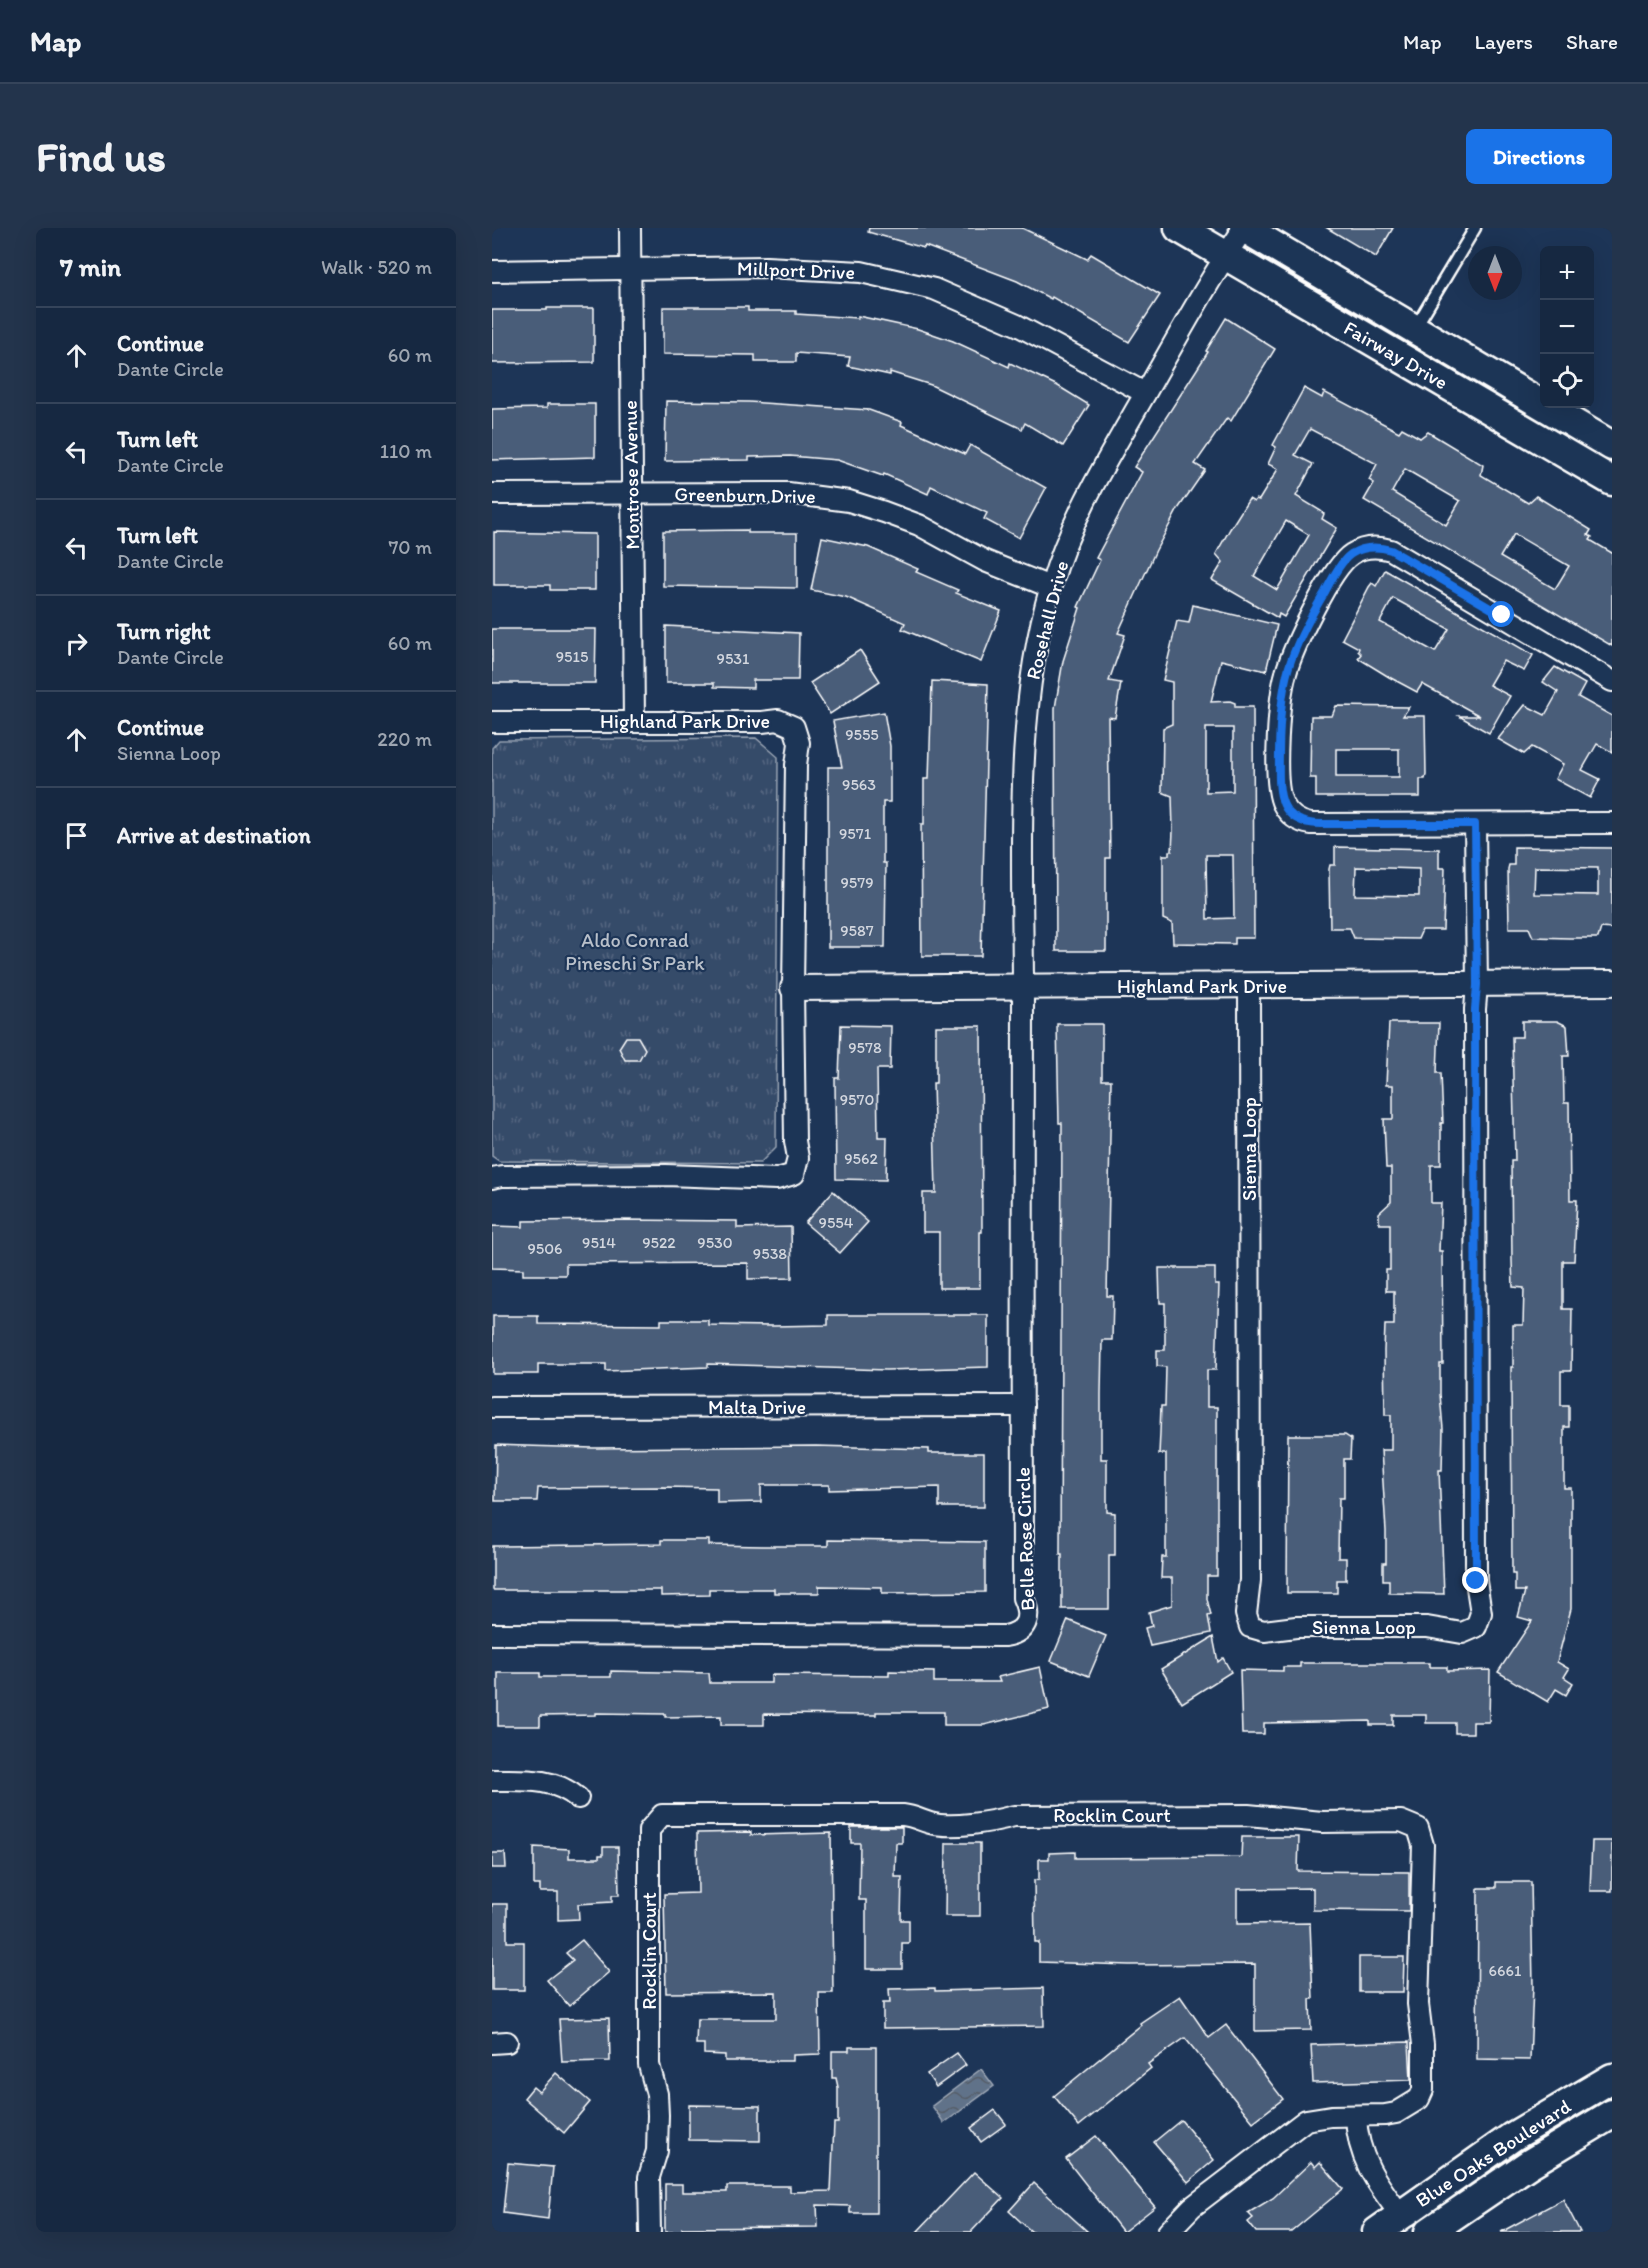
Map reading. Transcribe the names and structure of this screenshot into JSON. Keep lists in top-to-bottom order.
{
  "streets": {
    "main road": ["Fairway Drive", "Blue Oaks Boulevard"],
    "street": [
      "Millport Drive",
      "Montrose Avenue",
      "Greenburn Drive",
      "Rosehall Drive",
      "Highland Park Drive",
      "Sienna Loop",
      "Malta Drive",
      "Belle Rose Circle",
      "Rocklin Court"
    ]
  },
  "crossings": [
    ["Millport Drive", "Montrose Avenue"],
    ["Millport Drive", "Rosehall Drive"],
    ["Fairway Drive", "Rosehall Drive"],
    ["Montrose Avenue", "Greenburn Drive"],
    ["Montrose Avenue", "Highland Park Drive"],
    ["Greenburn Drive", "Rosehall Drive"],
    ["Rosehall Drive", "Highland Park Drive"],
    ["Rosehall Drive", "Belle Rose Circle"],
    ["Highland Park Drive", "Sienna Loop"],
    ["Highland Park Drive", "Belle Rose Circle"],
    ["Malta Drive", "Belle Rose Circle"]
  ],
  "parks": ["Aldo Conrad Pineschi Sr Park"],
  "house_numbers": [
    "9515",
    "9531",
    "9555",
    "9563",
    "9571",
    "9579",
    "9587",
    "9578",
    "9570",
    "9562",
    "9554",
    "9514",
    "9522",
    "9530",
    "9506",
    "9538",
    "6661"
  ],
  "north": "bottom",
  "page": {
    "header": "Map",
    "nav": ["Map", "Layers", "Share"],
    "buttons": "Directions",
    "title": "Find us",
    "heading": ["7 min", "Walk · 520 m"],
    "map_buttons": ["+", "−"],
    "list": [
      ["Continue", "Dante Circle", "60 m"],
      ["Turn left", "Dante Circle", "110 m"],
      ["Turn left", "Dante Circle", "70 m"],
      ["Turn right", "Dante Circle", "60 m"],
      ["Continue", "Sienna Loop", "220 m"],
      "Arrive at destination"
    ]
  }
}
